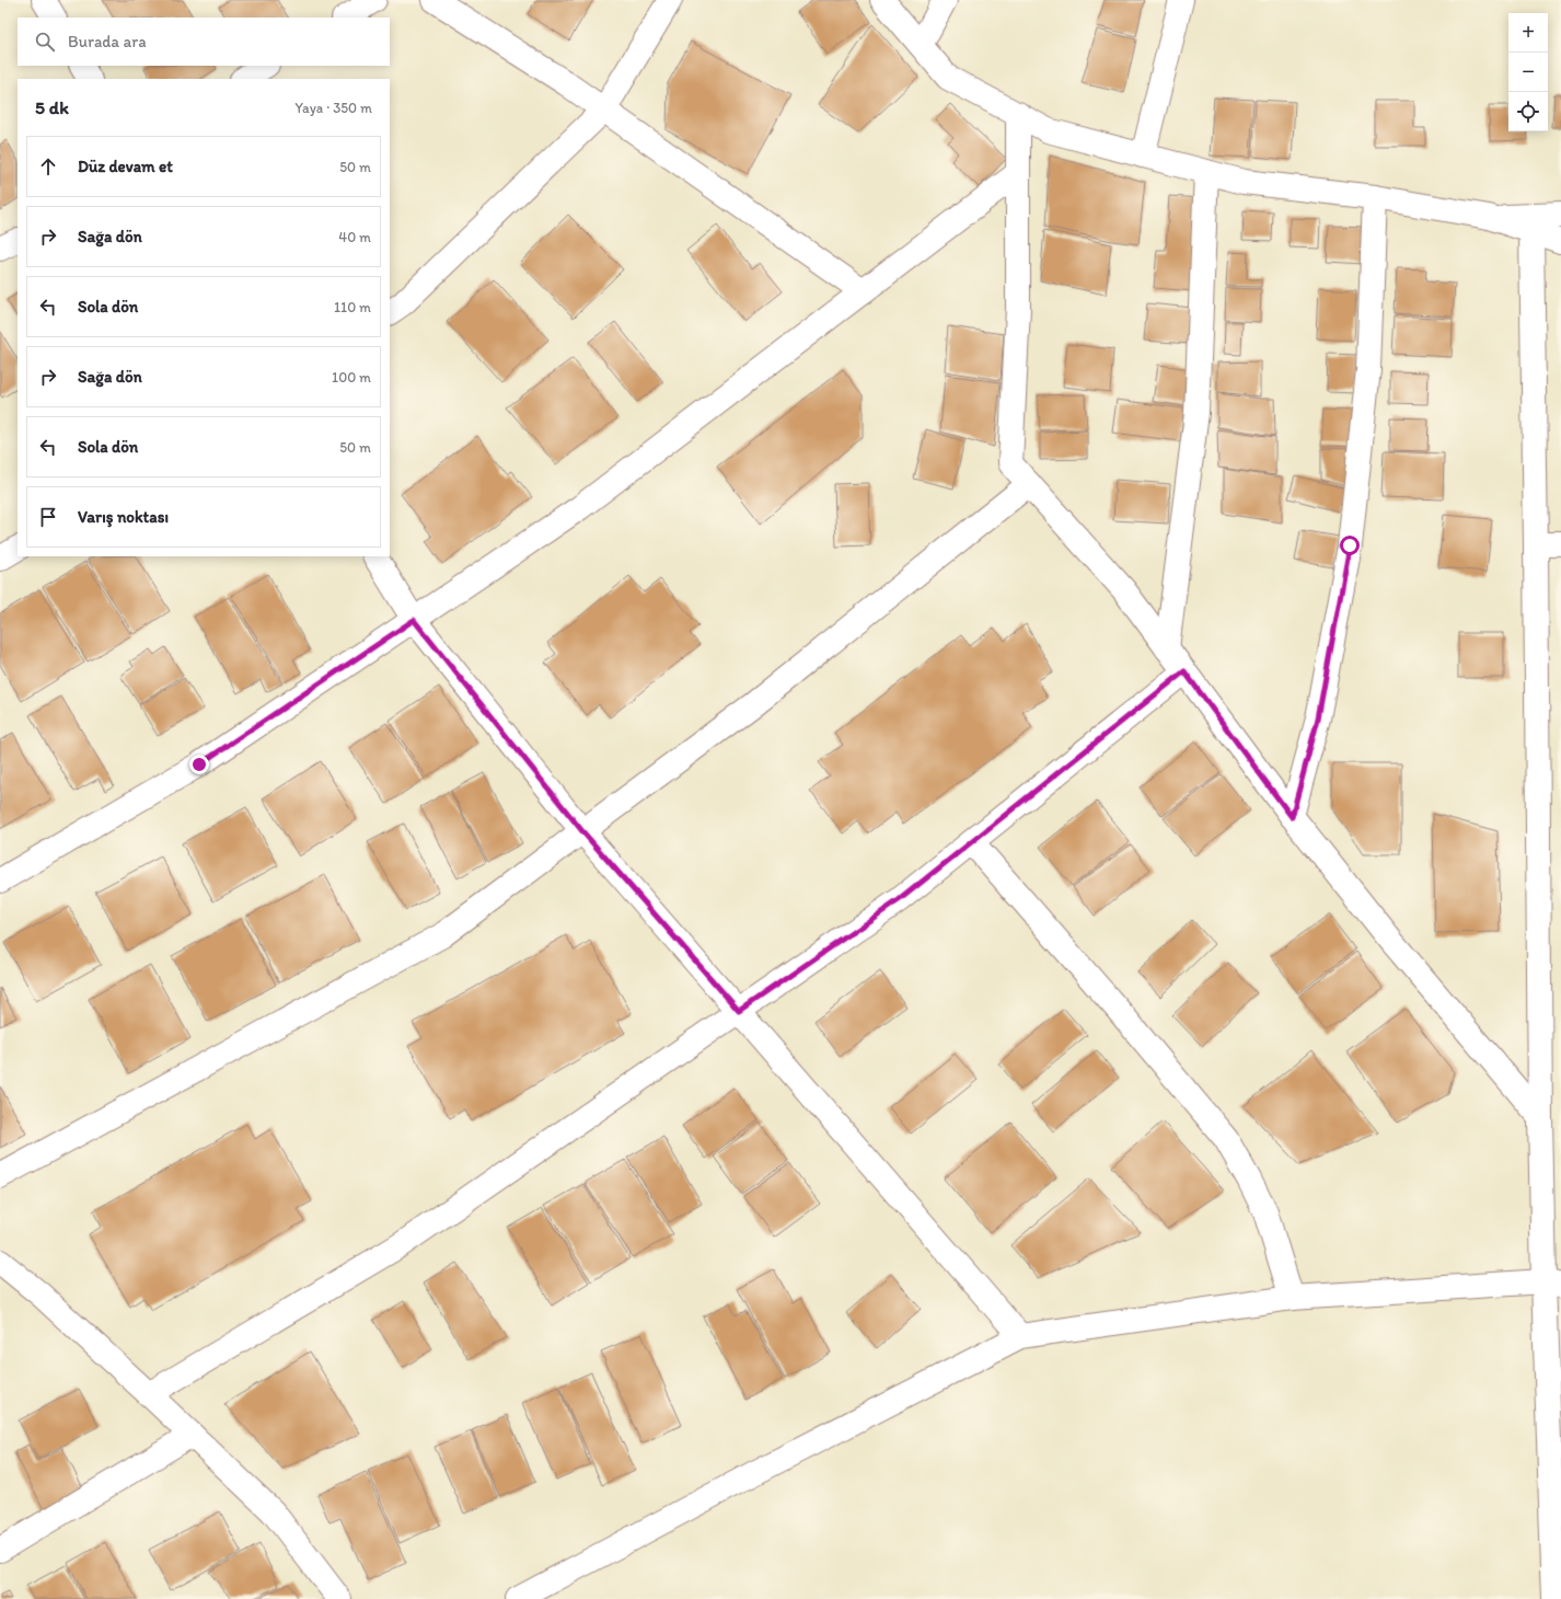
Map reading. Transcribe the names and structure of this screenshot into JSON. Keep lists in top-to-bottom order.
{
  "page": {
    "map_buttons": ["+", "−"],
    "search": "Burada ara",
    "heading": ["5 dk", "Yaya · 350 m"],
    "list": [
      ["Düz devam et", "50 m"],
      ["Sağa dön", "40 m"],
      ["Sola dön", "110 m"],
      ["Sağa dön", "100 m"],
      ["Sola dön", "50 m"],
      "Varış noktası"
    ]
  }
}
